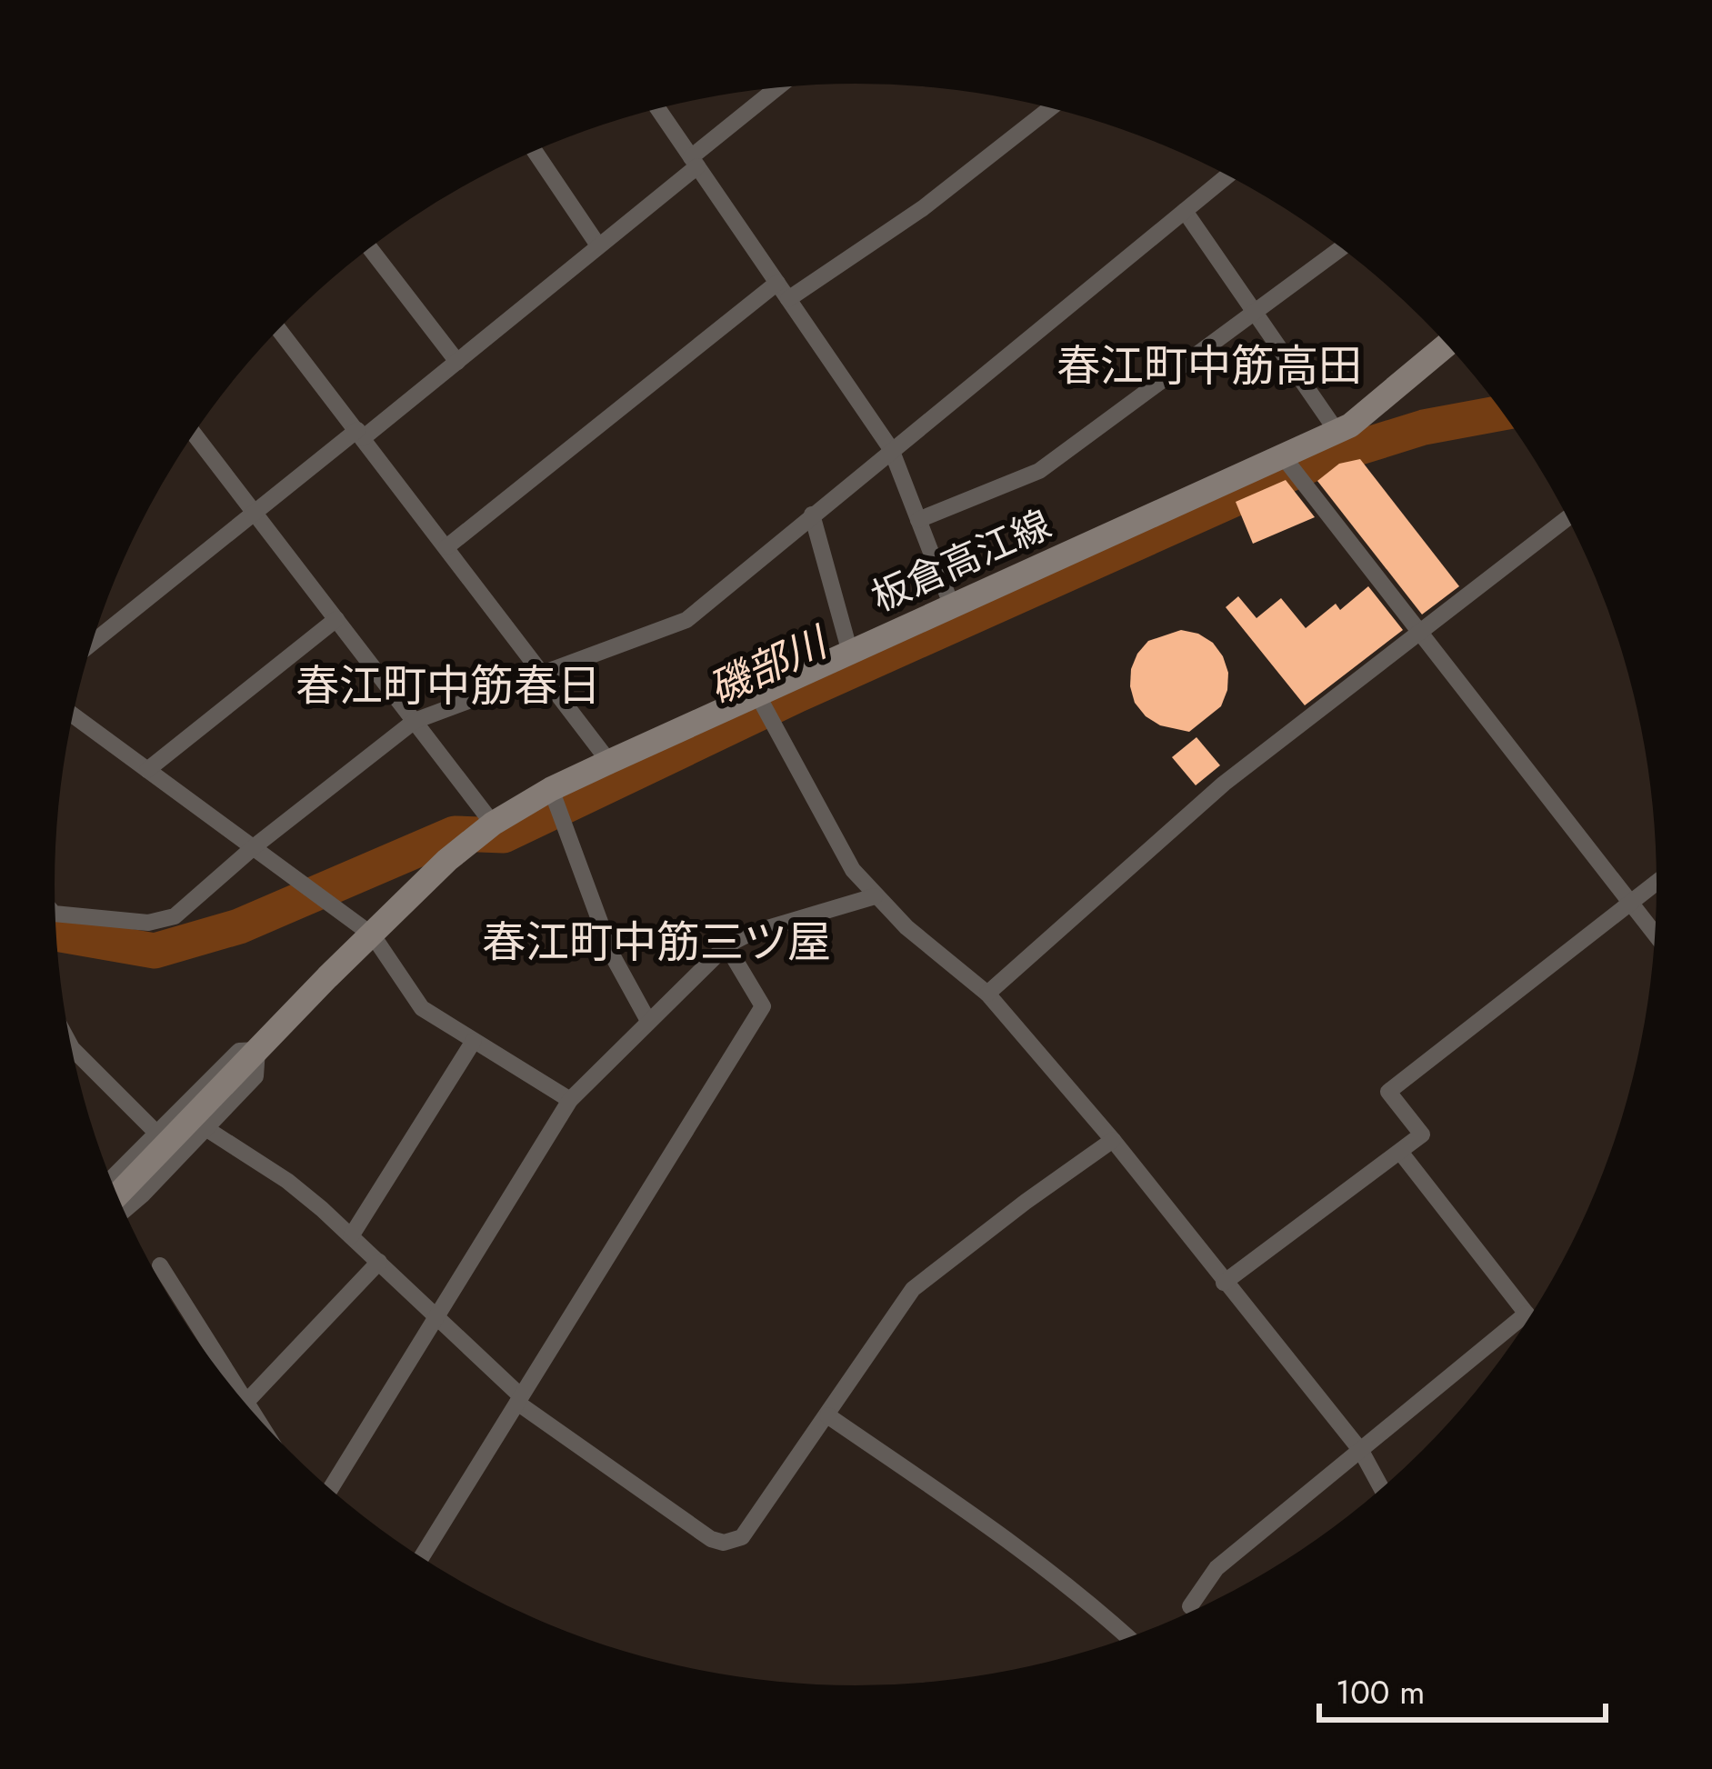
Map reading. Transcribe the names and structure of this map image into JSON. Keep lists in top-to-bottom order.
{
  "streets": {
    "main road": ["板倉高江線"]
  },
  "districts": ["春江町中筋高田", "春江町中筋春日", "春江町中筋三ツ屋"],
  "water": ["磯部川"],
  "scale_bar": "100 m"
}
